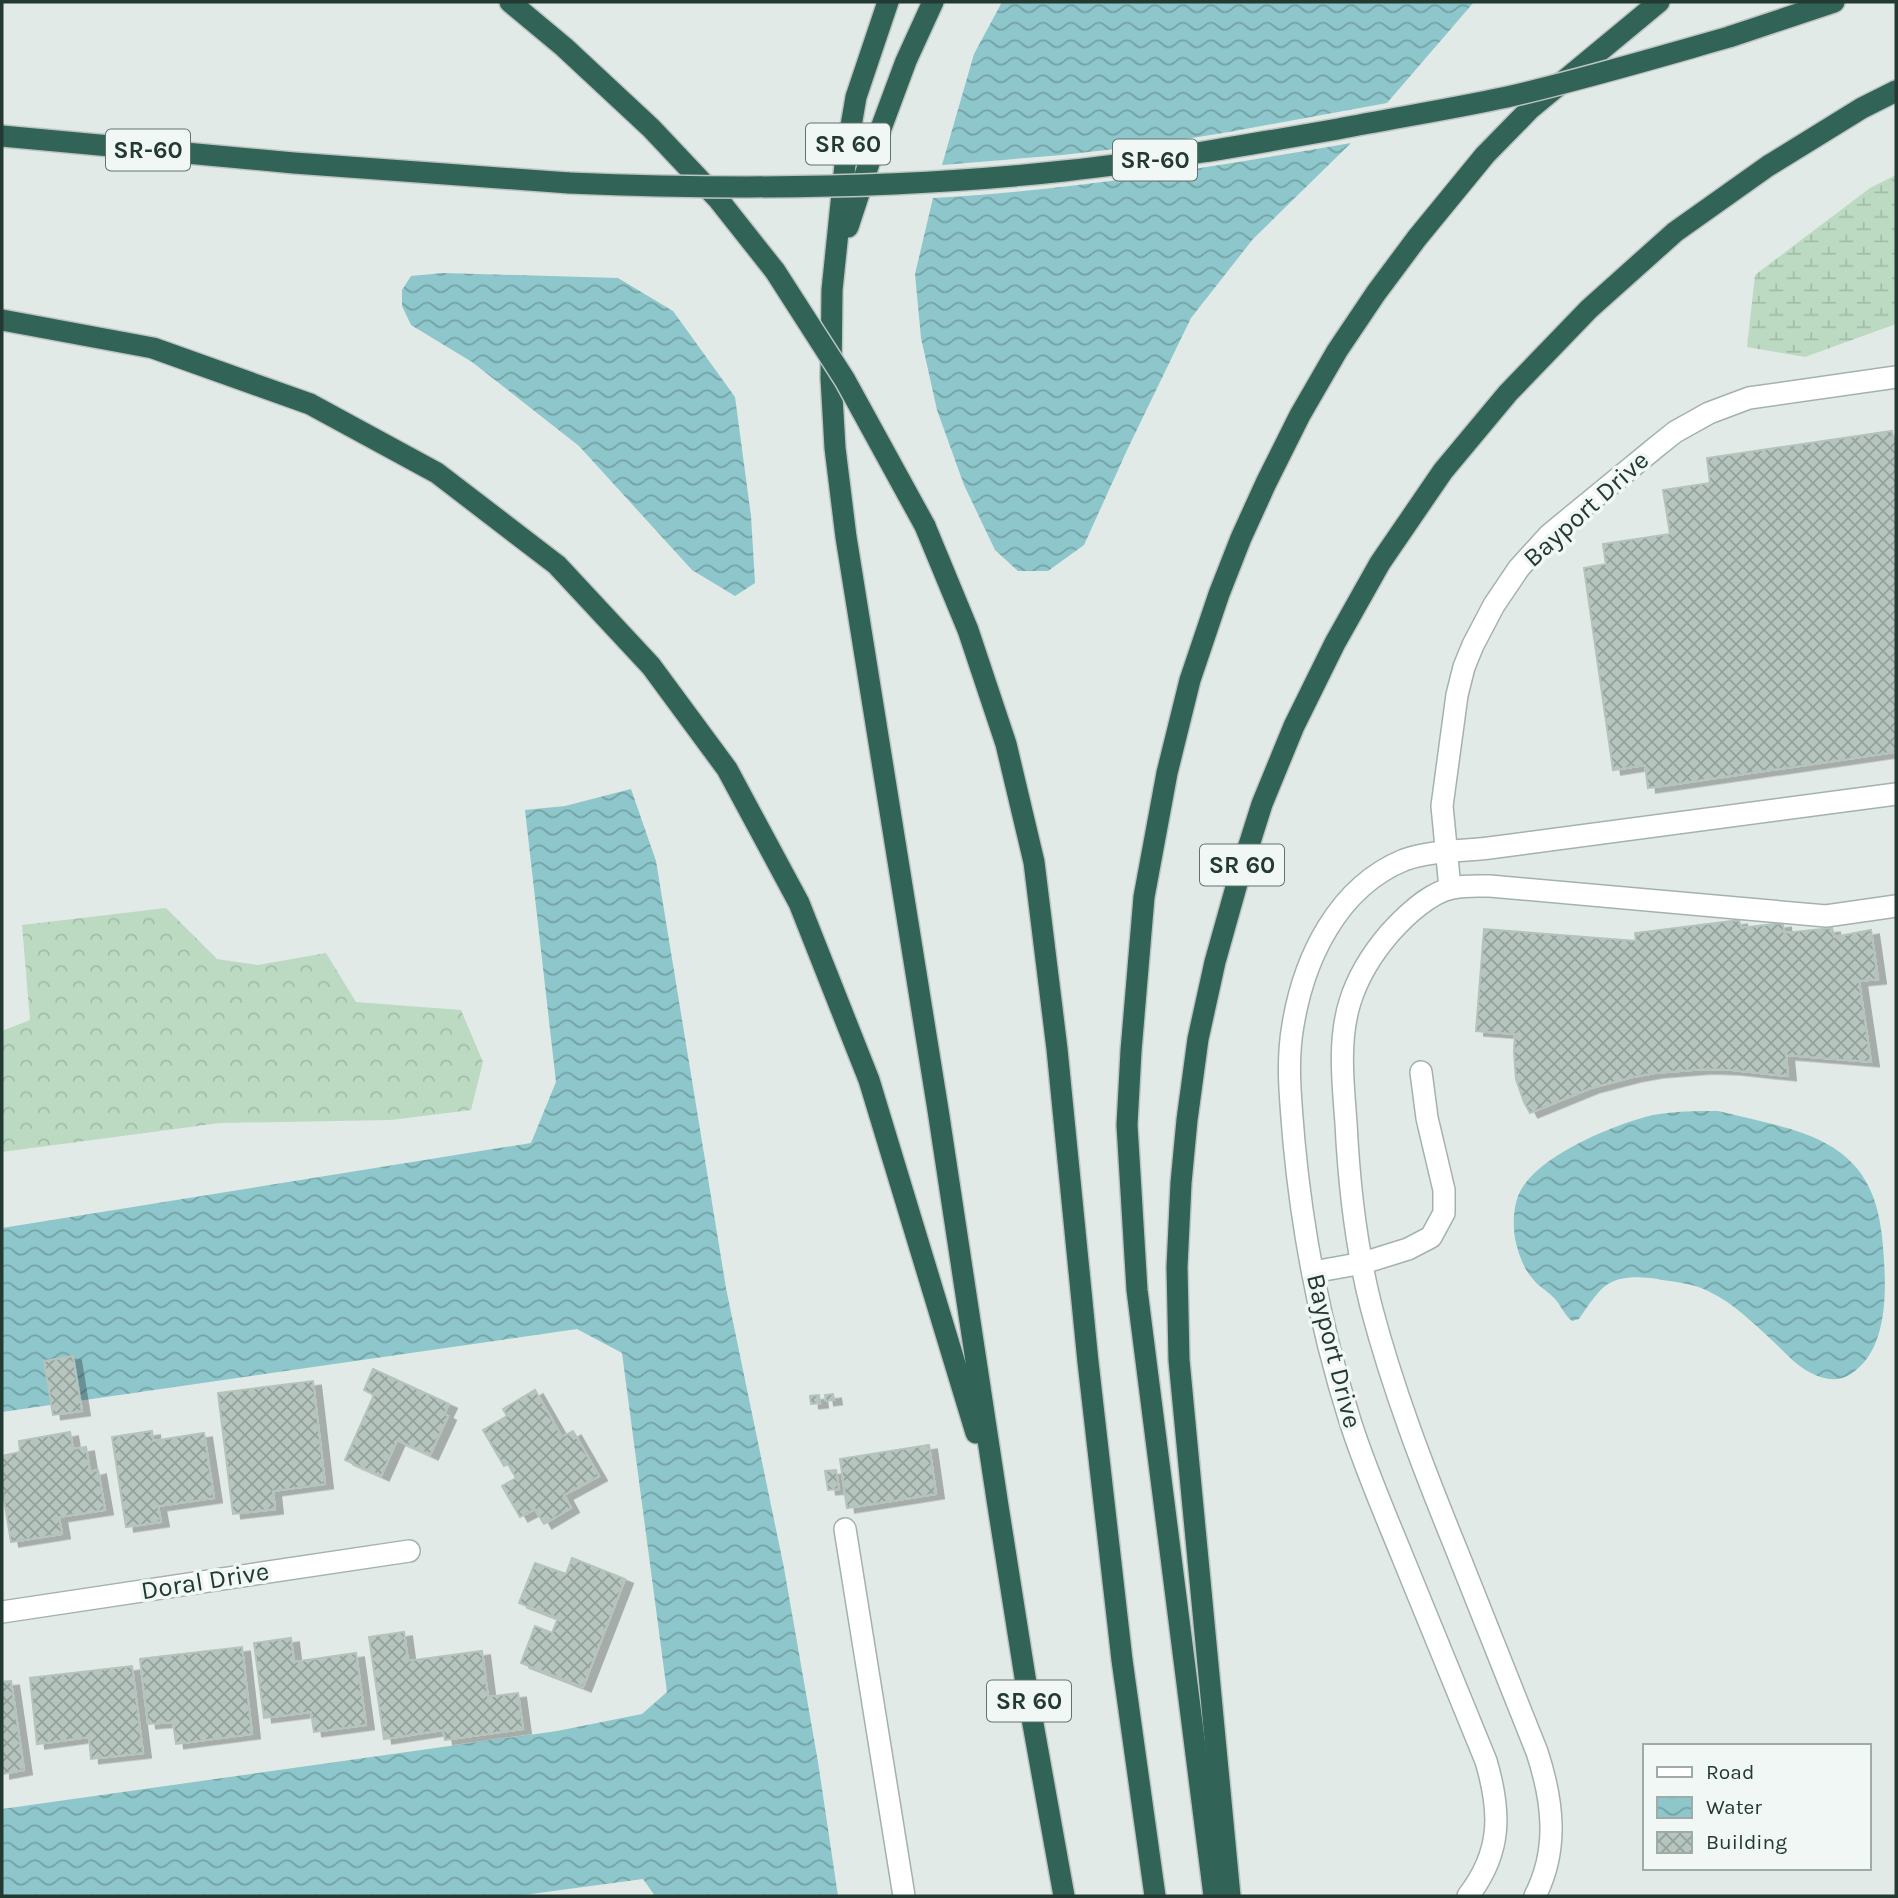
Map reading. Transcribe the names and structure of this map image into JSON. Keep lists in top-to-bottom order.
{
  "streets": {
    "highway": ["SR 60", "SR-60"],
    "street": ["Bayport Drive", "Doral Drive"]
  },
  "legend": ["Road", "Water", "Building"]
}
